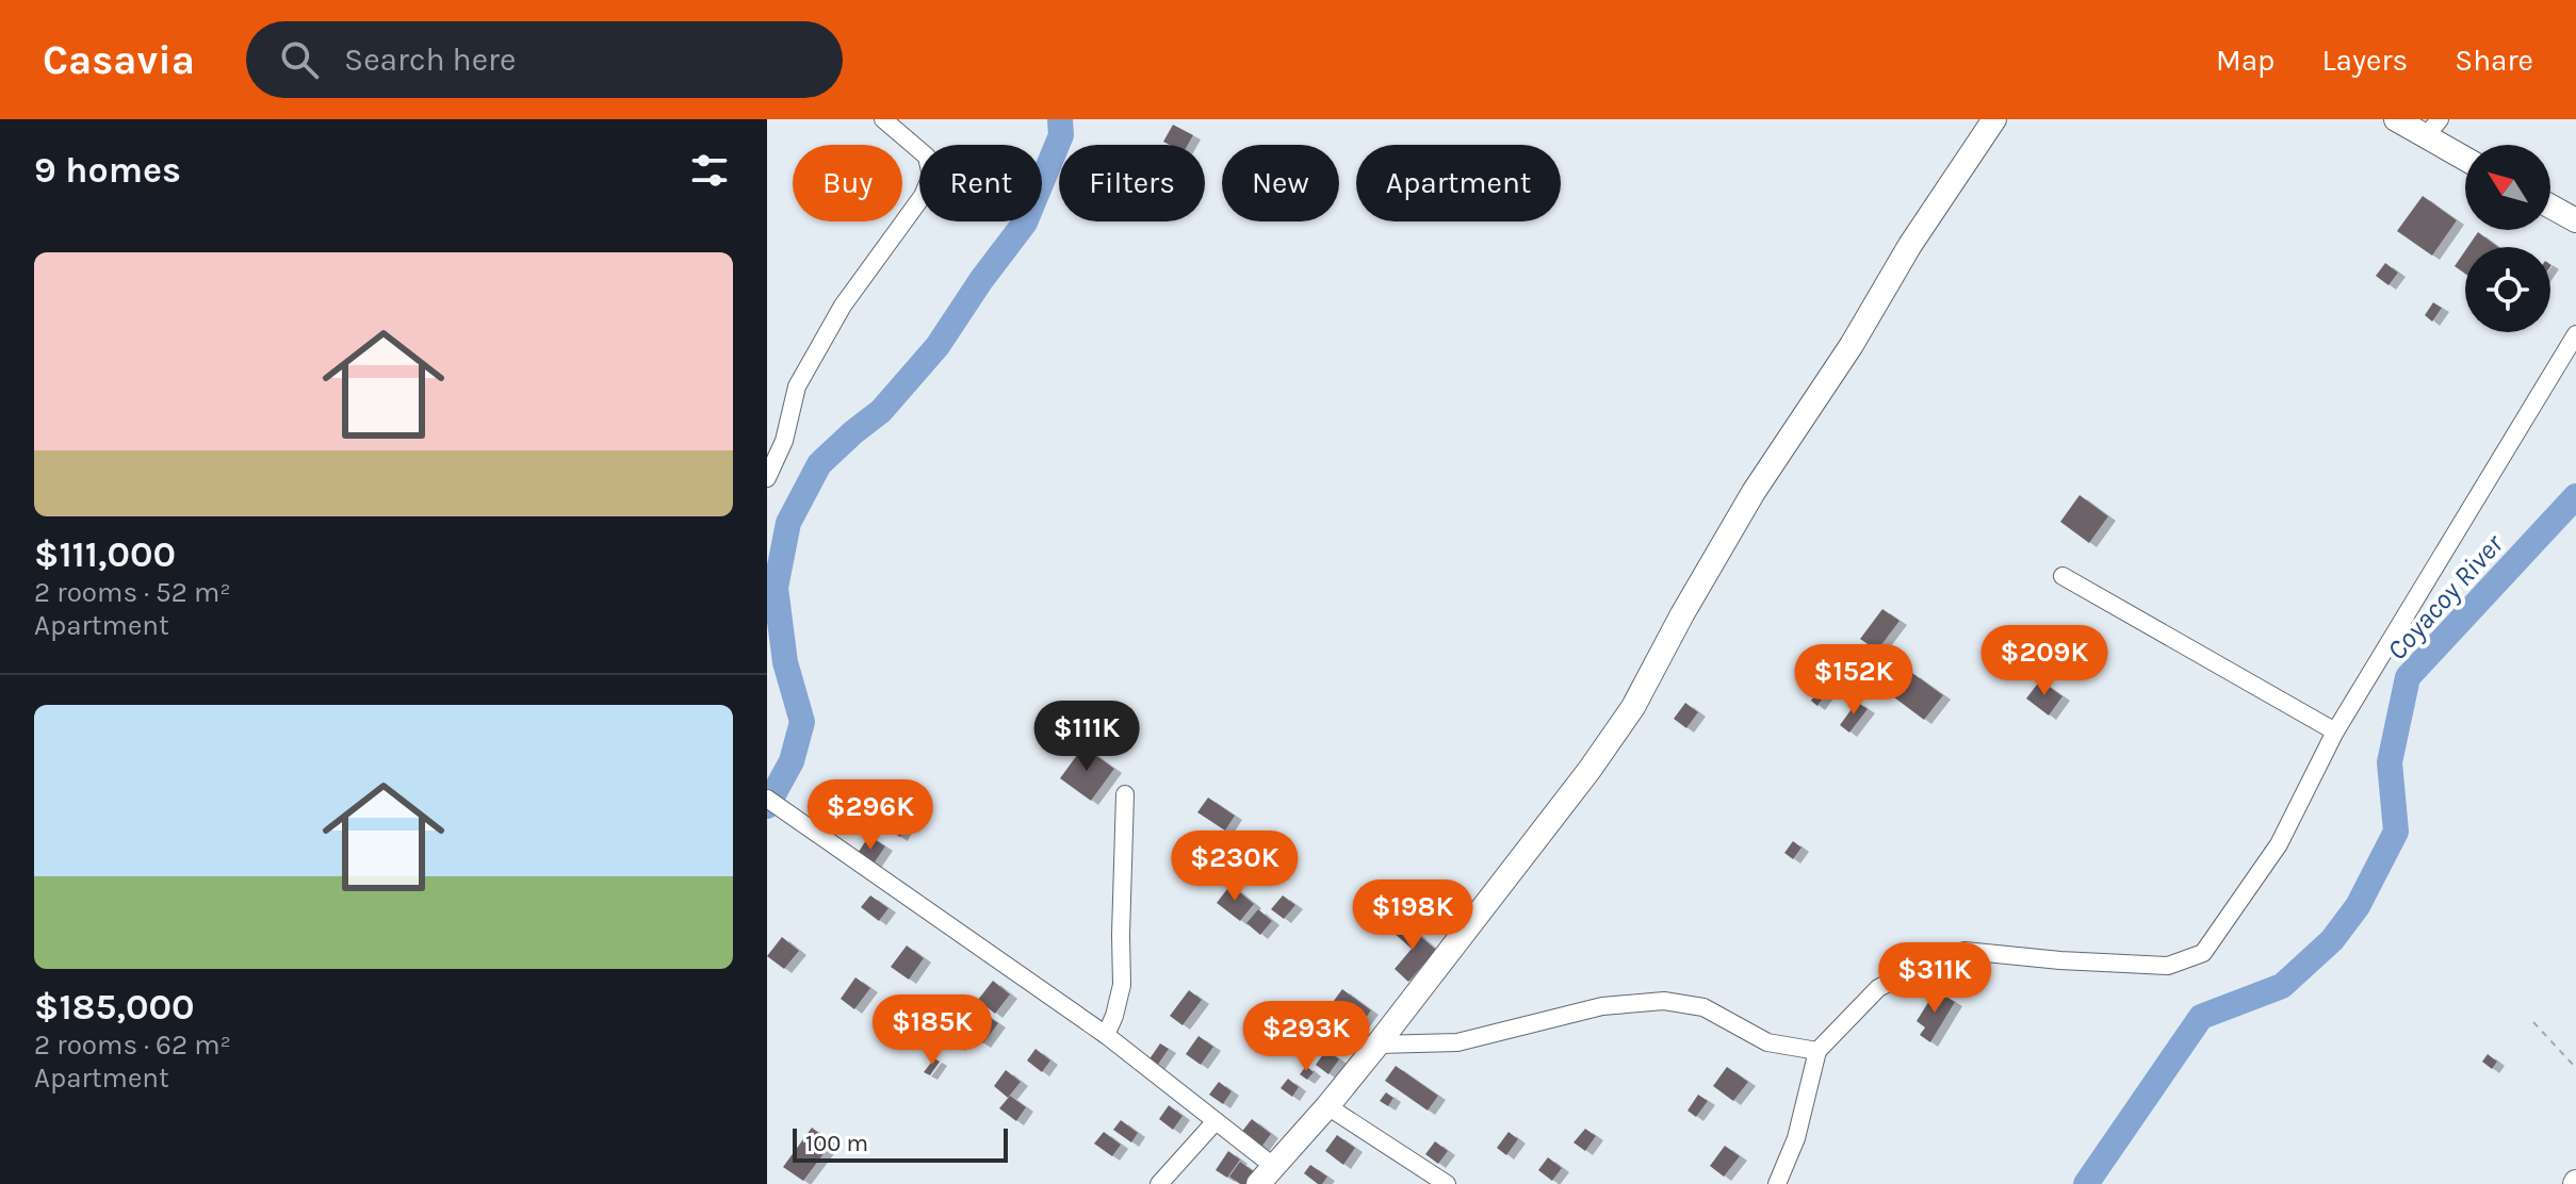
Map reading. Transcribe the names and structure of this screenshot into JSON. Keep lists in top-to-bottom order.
{
  "water": ["Coyacoy River"],
  "scale_bar": "100 m",
  "north": "top left",
  "page": {
    "header": "Casavia",
    "search": "Search here",
    "nav": ["Map", "Layers", "Share"],
    "heading": "9 homes",
    "chip": [
      "Buy",
      "Rent",
      "Filters",
      "New",
      "Apartment"
    ],
    "list": [
      {
        "name": "$111,000",
        "note": "2 rooms · 52 m² · Apartment"
      },
      {
        "name": "$185,000",
        "note": "2 rooms · 62 m² · Apartment"
      }
    ],
    "price": [
      "$209K",
      "$152K",
      "$111K",
      "$296K",
      "$230K",
      "$198K",
      "$311K",
      "$185K",
      "$293K"
    ],
    "scale": "100 m"
  }
}
